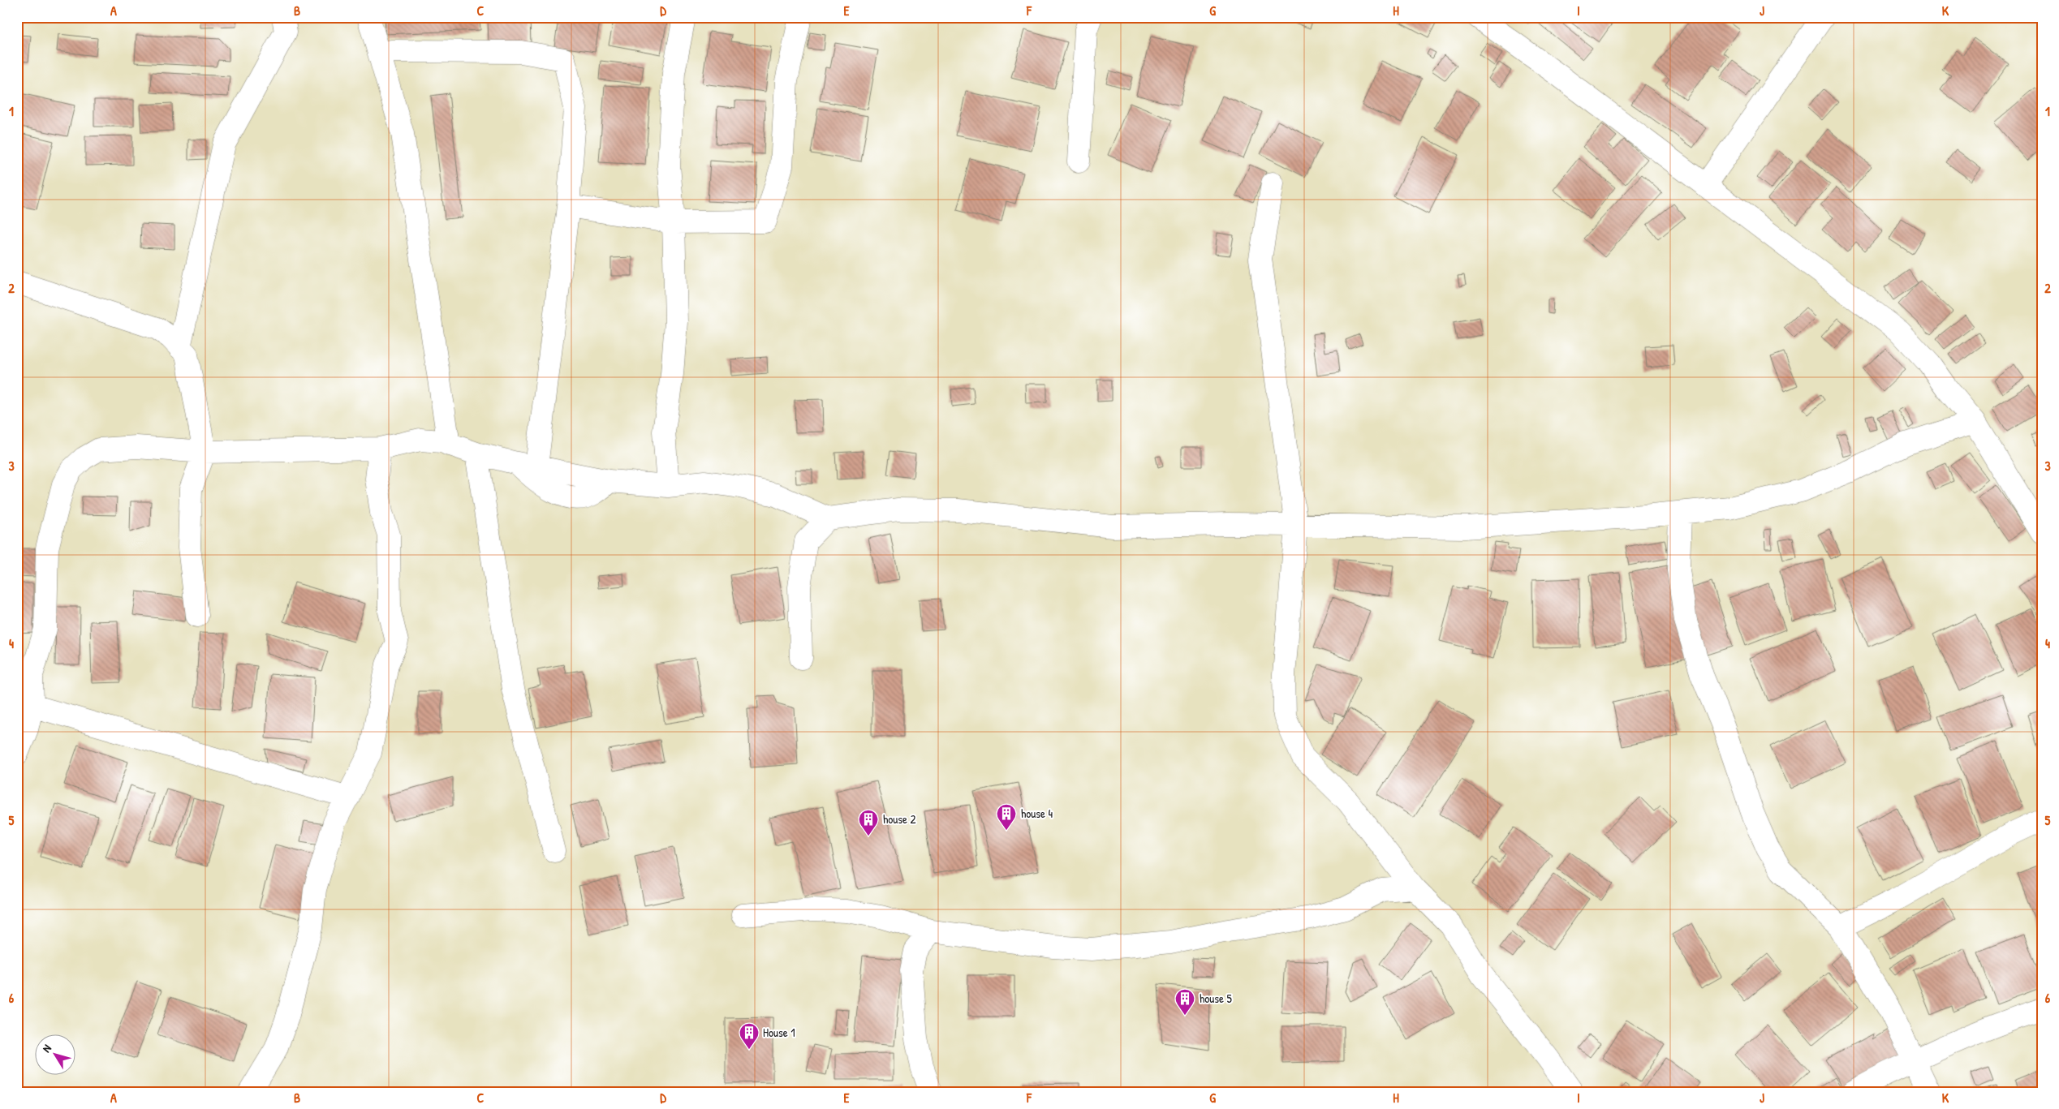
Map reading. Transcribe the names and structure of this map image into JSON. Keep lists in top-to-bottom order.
{
  "places": {
    "building": [
      "house 4",
      "house 2",
      "house 5",
      "House 1"
    ]
  },
  "north": "top left",
  "grid": {
    "columns": [
      "A",
      "B",
      "C",
      "D",
      "E",
      "F",
      "G",
      "H",
      "I",
      "J",
      "K"
    ],
    "rows": [
      "1",
      "2",
      "3",
      "4",
      "5",
      "6"
    ]
  }
}
